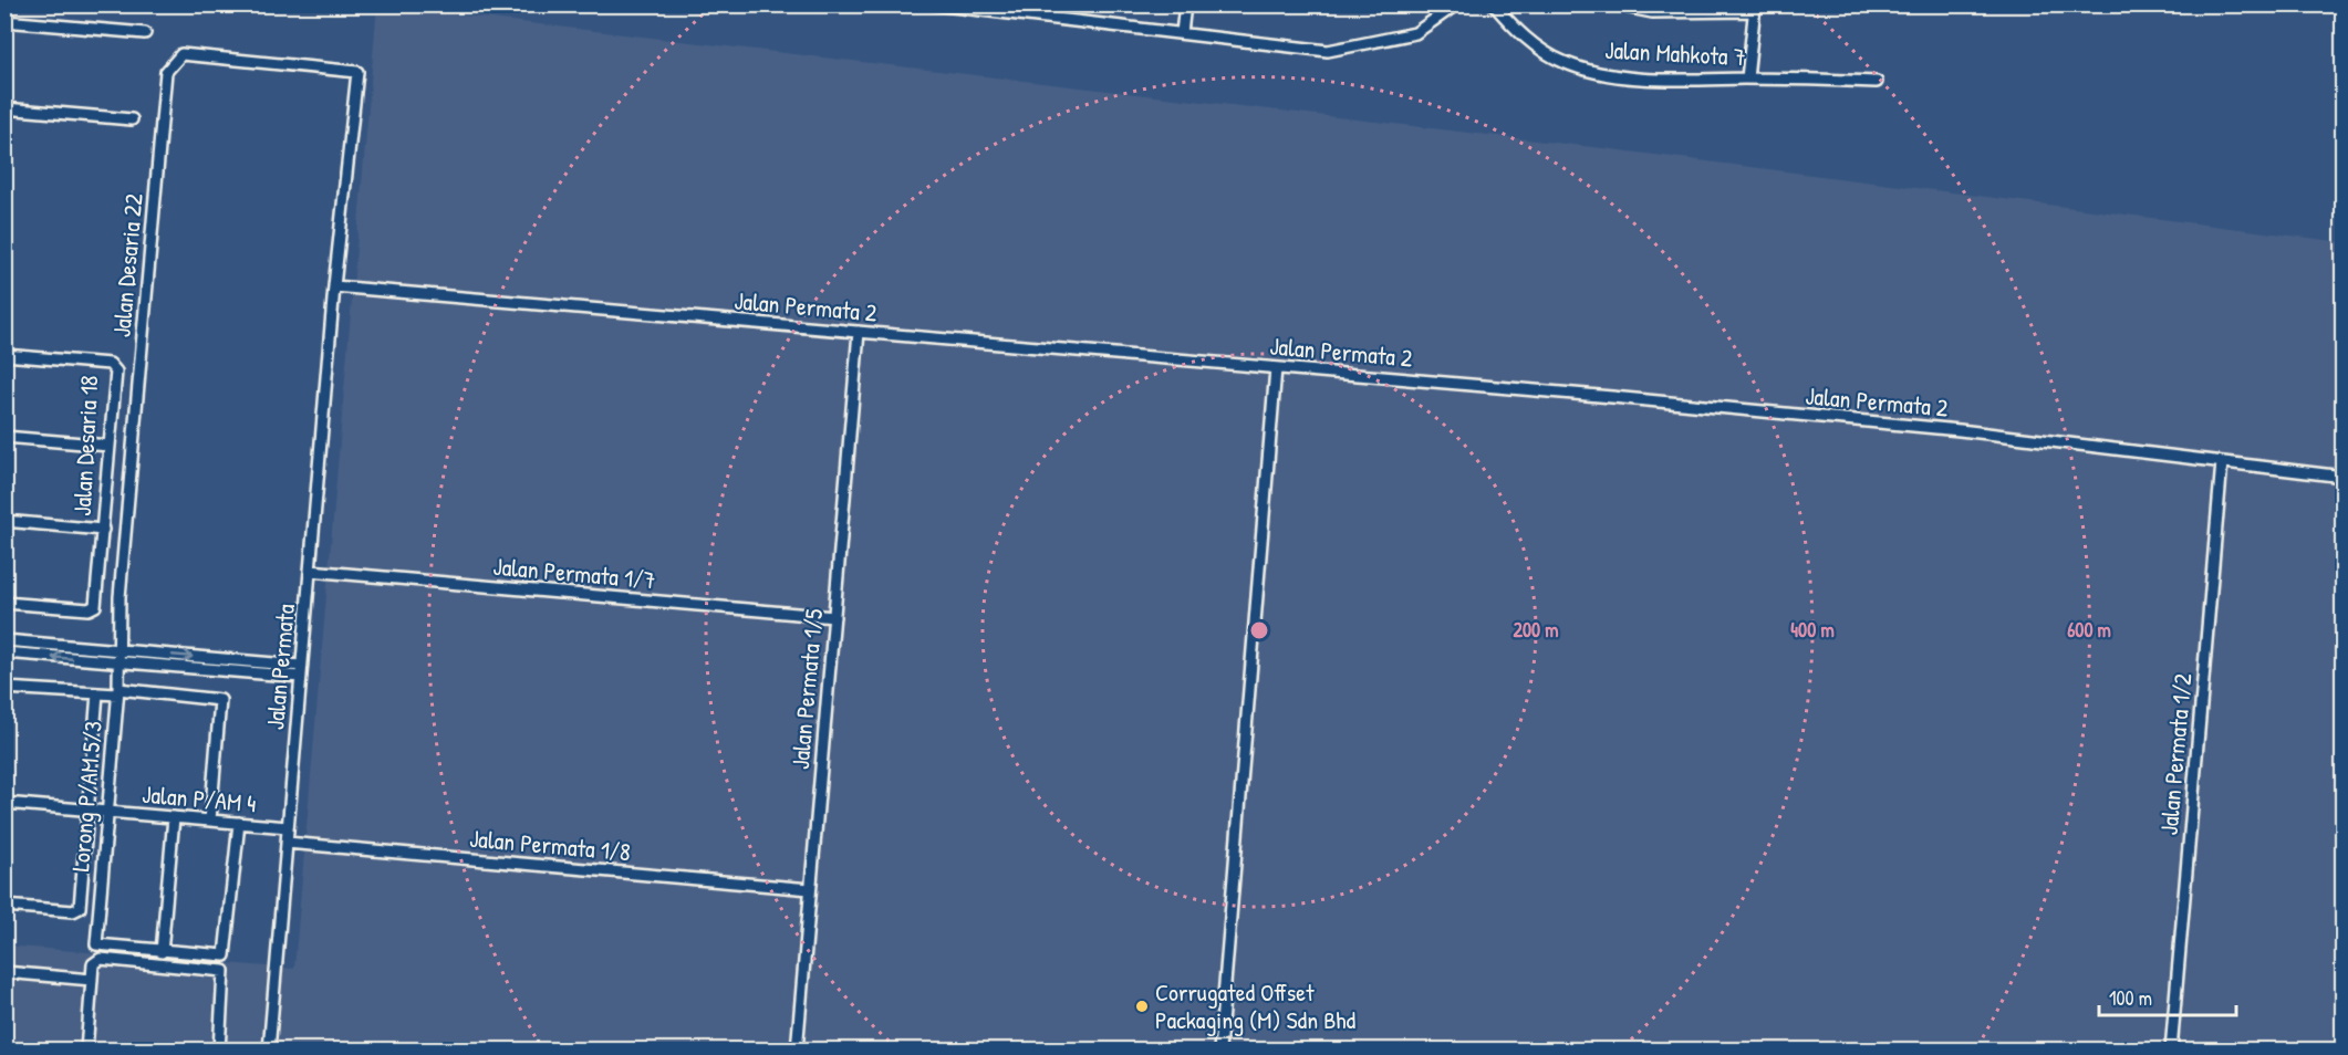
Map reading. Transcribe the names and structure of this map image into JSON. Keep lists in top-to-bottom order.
{
  "streets": {
    "street": [
      "Jalan Mahkota 7",
      "Jalan Desaria 22",
      "Jalan Permata 2",
      "Jalan Desaria 18",
      "Jalan Permata 1/7",
      "Jalan Permata",
      "Jalan Permata 1/5",
      "Jalan Permata 1/2",
      "Lorong P/AM 5/3",
      "Jalan P/AM 4",
      "Jalan Permata 1/8"
    ]
  },
  "crossings": [
    ["Jalan Desaria 22", "Jalan Permata"],
    ["Jalan Desaria 22", "Lorong P/AM 5/3"],
    ["Jalan Permata 2", "Jalan Permata"],
    ["Jalan Permata 2", "Jalan Permata 1/5"],
    ["Jalan Permata 2", "Jalan Permata 1/2"],
    ["Jalan Permata 1/7", "Jalan Permata"],
    ["Jalan Permata 1/7", "Jalan Permata 1/5"],
    ["Jalan Permata", "Jalan P/AM 4"],
    ["Jalan Permata", "Jalan Permata 1/8"],
    ["Jalan Permata 1/5", "Jalan Permata 1/8"],
    ["Lorong P/AM 5/3", "Jalan P/AM 4"]
  ],
  "places": ["Corrugated Offset Packaging (M) Sdn Bhd"],
  "scale_bar": "100 m",
  "rings": ["200 m", "400 m", "600 m"]
}
